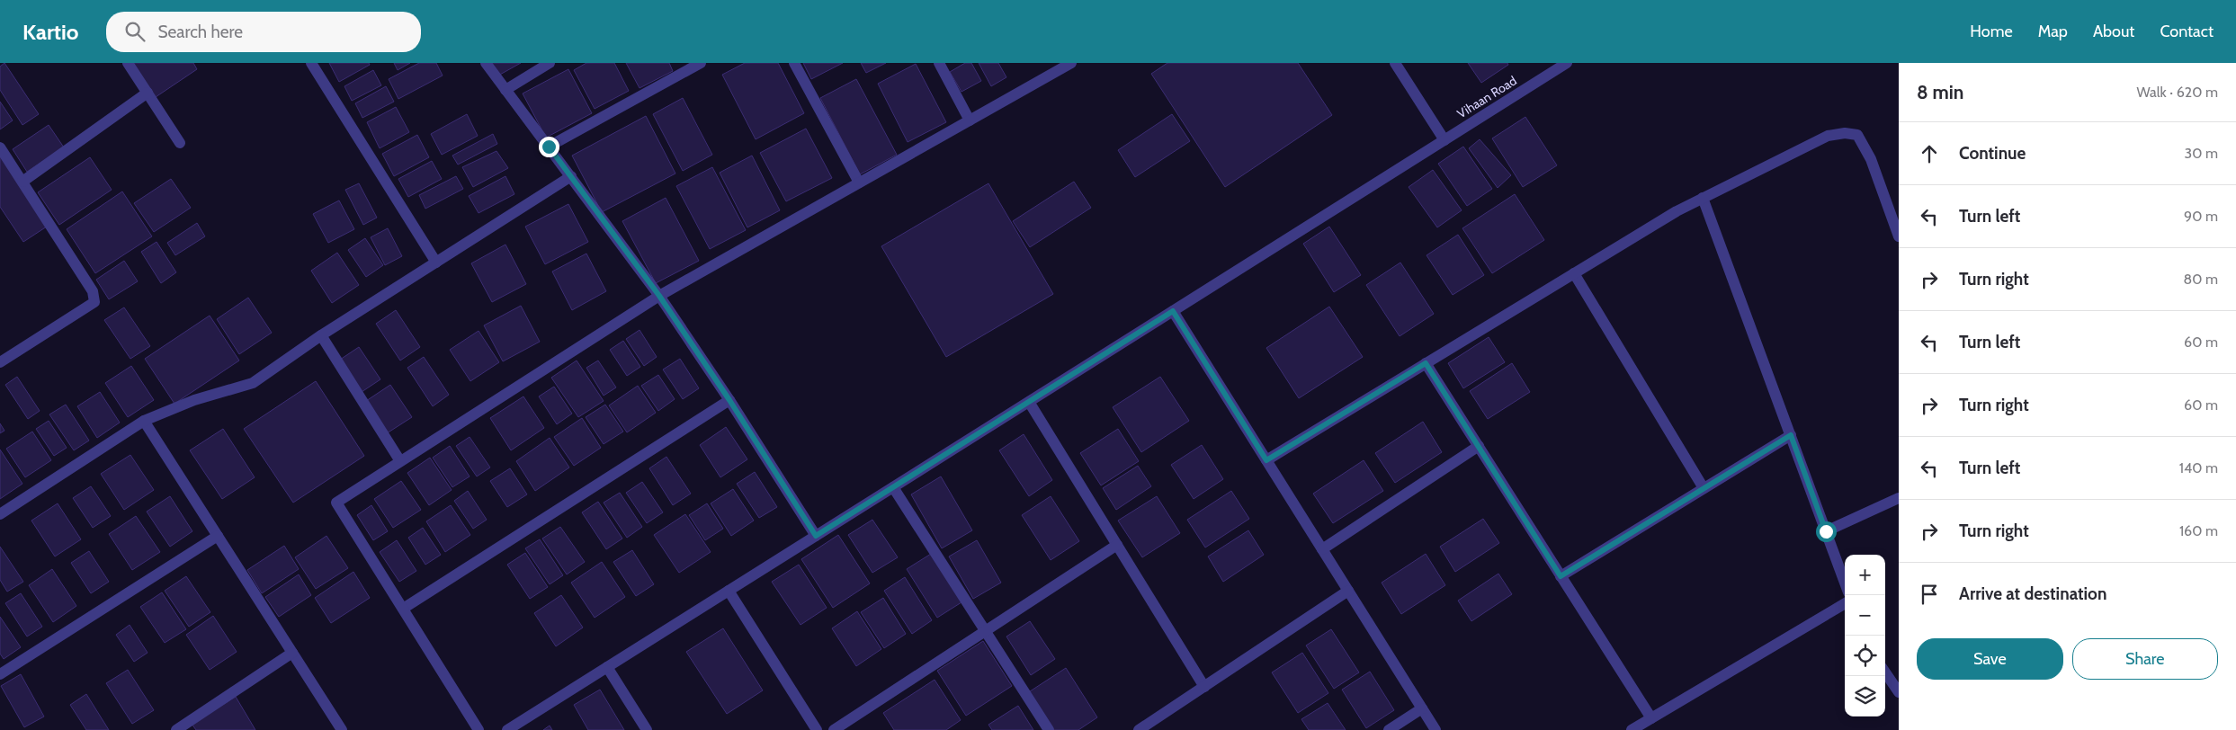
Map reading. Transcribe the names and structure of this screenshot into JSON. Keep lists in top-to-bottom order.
{
  "streets": {
    "street": ["Vihaan Road"]
  },
  "page": {
    "header": "Kartio",
    "search": "Search here",
    "nav": [
      "Home",
      "Map",
      "About",
      "Contact"
    ],
    "heading": ["8 min", "Walk · 620 m"],
    "list": [
      ["Continue", "30 m"],
      ["Turn left", "90 m"],
      ["Turn right", "80 m"],
      ["Turn left", "60 m"],
      ["Turn right", "60 m"],
      ["Turn left", "140 m"],
      ["Turn right", "160 m"],
      "Arrive at destination"
    ],
    "map_buttons": ["+", "−"],
    "buttons": ["Save", "Share"]
  }
}
